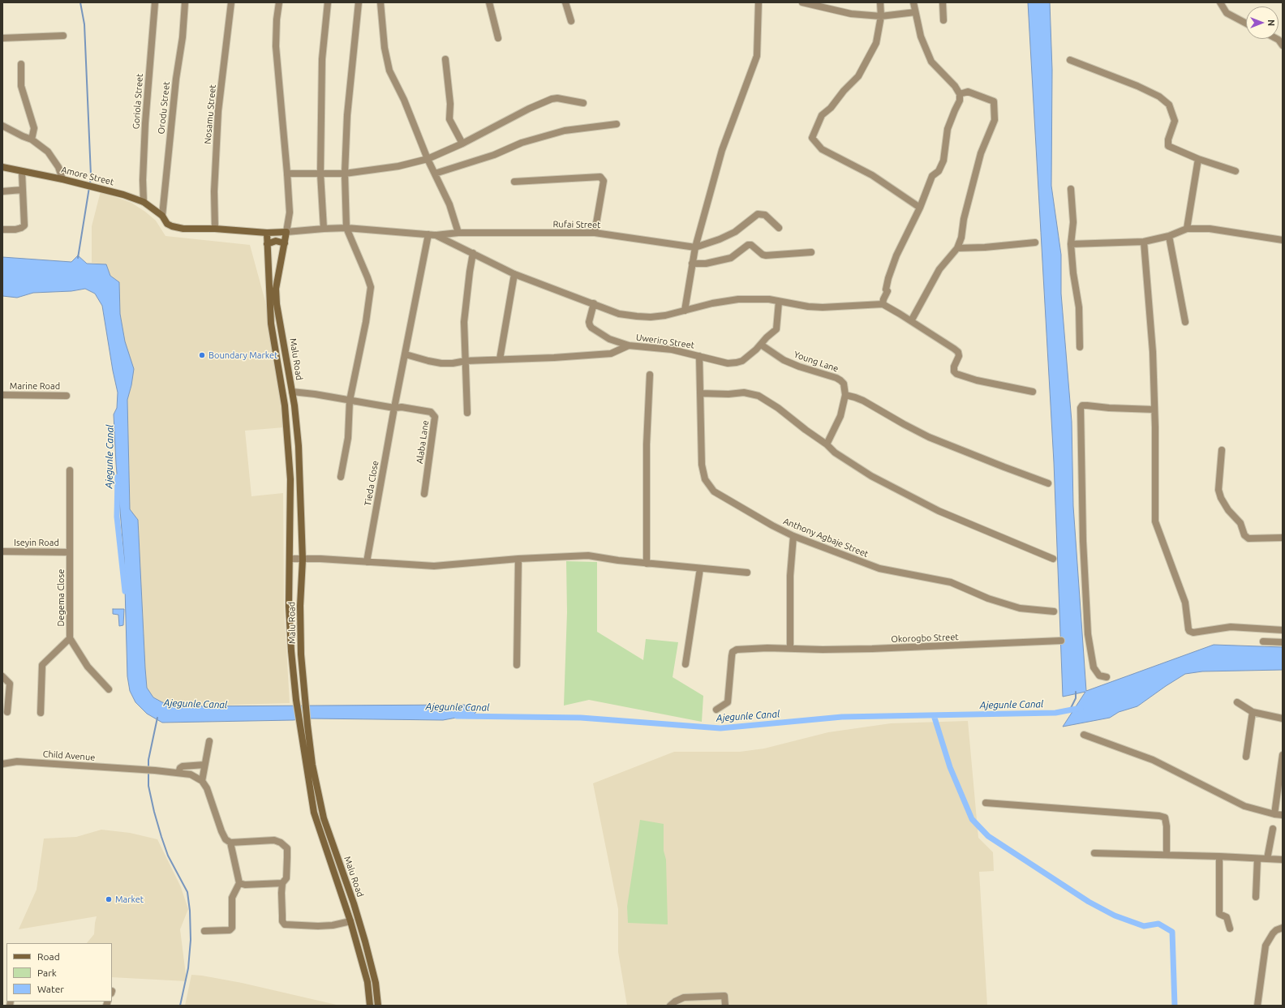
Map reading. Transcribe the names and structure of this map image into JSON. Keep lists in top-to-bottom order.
{
  "streets": {
    "main road": ["Amore Street", "Malu Road"],
    "street": [
      "Goriola Street",
      "Orodu Street",
      "Nosamu Street",
      "Rufai Street",
      "Uweriro Street",
      "Young Lane",
      "Marine Road",
      "Alaba Lane",
      "Tieda Close",
      "Anthony Agbaje Street",
      "Iseyin Road",
      "Degema Close",
      "Okorogbo Street",
      "Child Avenue"
    ]
  },
  "crossings": [
    ["Goriola Street", "Amore Street"],
    ["Orodu Street", "Amore Street"],
    ["Nosamu Street", "Amore Street"],
    ["Amore Street", "Malu Road"],
    ["Uweriro Street", "Young Lane"],
    ["Uweriro Street", "Anthony Agbaje Street"],
    ["Alaba Lane", "Tieda Close"],
    ["Iseyin Road", "Degema Close"]
  ],
  "water": ["Ajegunle Canal"],
  "places": ["Boundary Market", "Market"],
  "legend": ["Road", "Park", "Water"],
  "north": "right"
}
